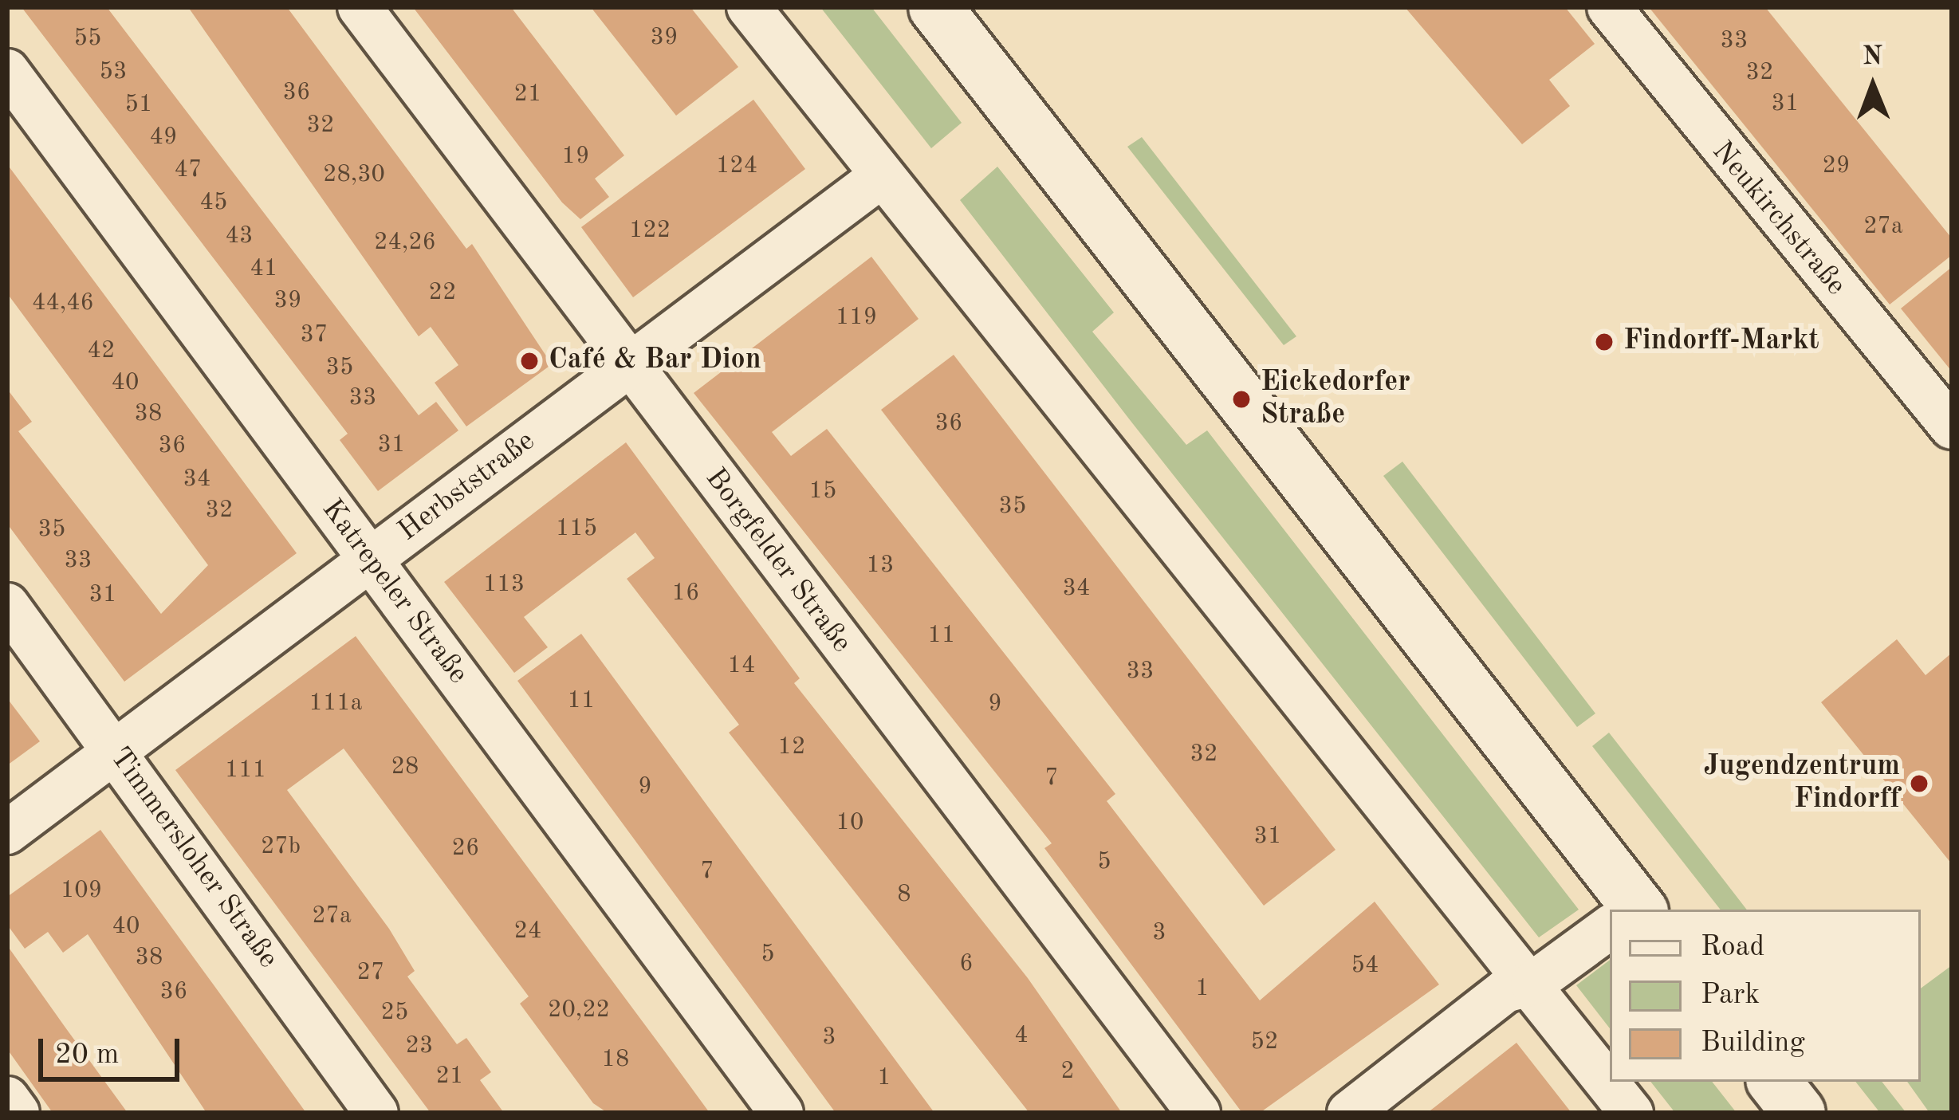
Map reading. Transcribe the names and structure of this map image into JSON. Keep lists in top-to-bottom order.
{
  "streets": {
    "street": [
      "Neukirchstraße",
      "Herbststraße",
      "Borgfelder Straße",
      "Katrepeler Straße",
      "Timmersloher Straße"
    ]
  },
  "crossings": [
    ["Herbststraße", "Borgfelder Straße"],
    ["Herbststraße", "Katrepeler Straße"],
    ["Herbststraße", "Timmersloher Straße"]
  ],
  "places": [
    "Findorff-Markt",
    "Café & Bar Dion",
    "Eickedorfer Straße",
    "Jugendzentrum Findorff"
  ],
  "house_numbers": [
    "39",
    "55",
    "33",
    "53",
    "32",
    "36",
    "21",
    "31",
    "51",
    "32",
    "49",
    "19",
    "124",
    "29",
    "47",
    "28,30",
    "45",
    "27a",
    "122",
    "43",
    "24,26",
    "41",
    "22",
    "39",
    "44,46",
    "119",
    "37",
    "42",
    "35",
    "40",
    "33",
    "38",
    "36",
    "31",
    "36",
    "34",
    "15",
    "35",
    "32",
    "115",
    "35",
    "33",
    "13",
    "113",
    "34",
    "16",
    "31",
    "11",
    "14",
    "33",
    "11",
    "111a",
    "9",
    "12",
    "32",
    "28",
    "111",
    "7",
    "9",
    "10",
    "31",
    "27b",
    "26",
    "5",
    "7",
    "109",
    "8",
    "27a",
    "40",
    "24",
    "3",
    "5",
    "38",
    "6",
    "54",
    "27",
    "1",
    "36",
    "20,22",
    "25",
    "4",
    "3",
    "52",
    "23",
    "18",
    "2",
    "21",
    "1"
  ],
  "legend": ["Road", "Park", "Building"],
  "scale_bar": "20 m",
  "north": "top"
}
